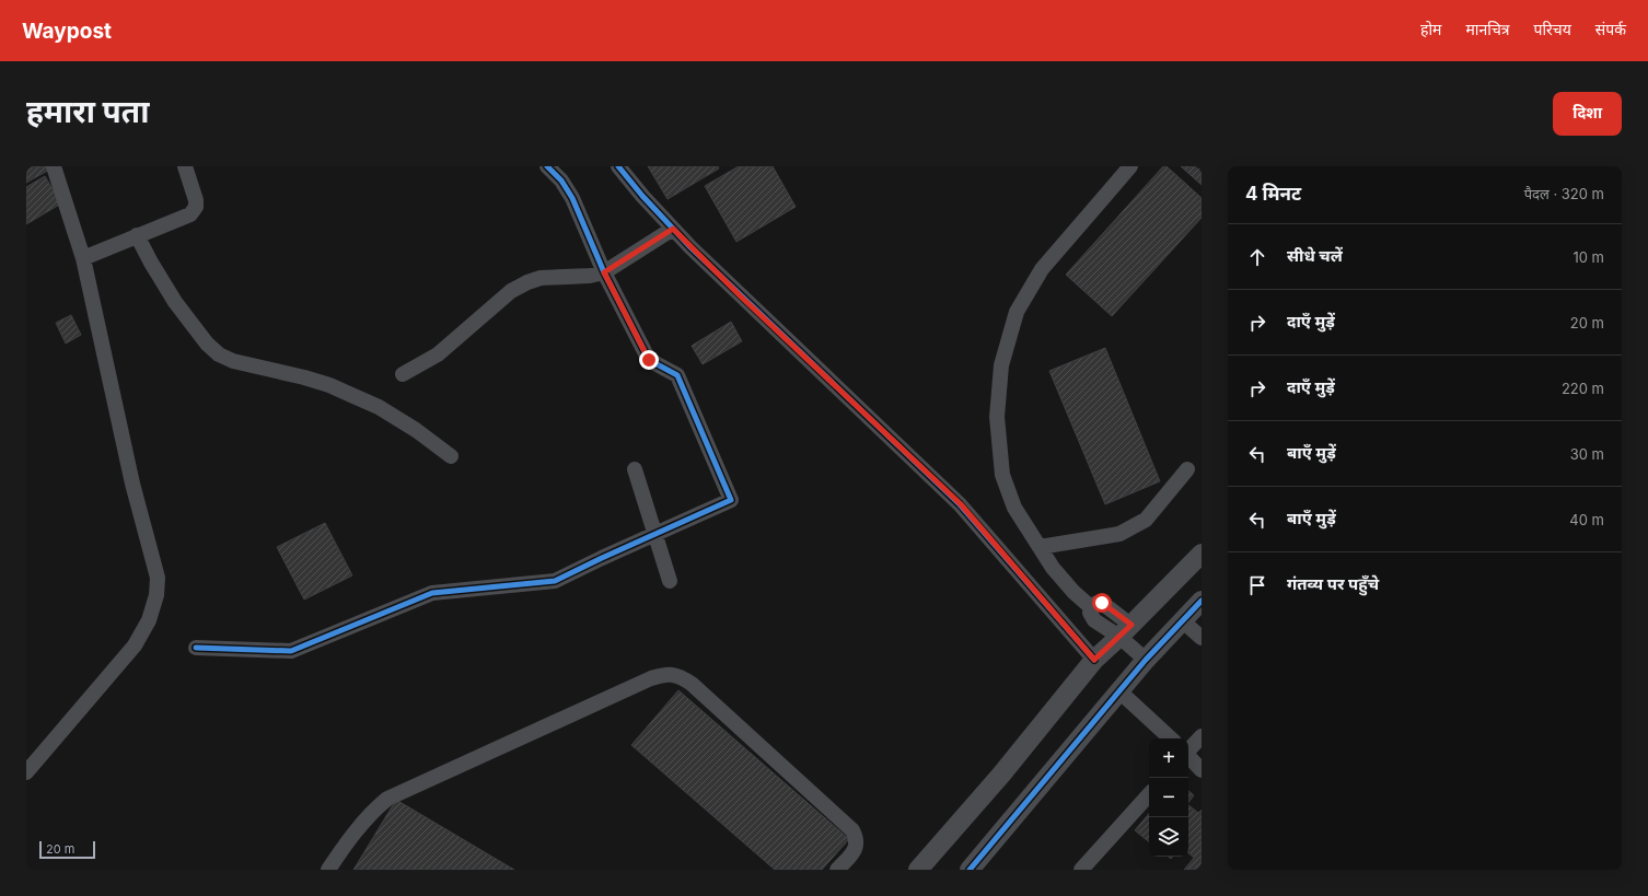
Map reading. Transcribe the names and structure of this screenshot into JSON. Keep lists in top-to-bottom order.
{
  "scale_bar": "20 m",
  "page": {
    "header": "Waypost",
    "nav": [
      "होम",
      "मानचित्र",
      "परिचय",
      "संपर्क"
    ],
    "buttons": "दिशा",
    "title": "हमारा पता",
    "heading": ["4 मिनट", "पैदल · 320 m"],
    "list": [
      ["सीधे चलें", "10 m"],
      ["दाएँ मुड़ें", "20 m"],
      ["दाएँ मुड़ें", "220 m"],
      ["बाएँ मुड़ें", "30 m"],
      ["बाएँ मुड़ें", "40 m"],
      "गंतव्य पर पहुँचे"
    ],
    "map_buttons": ["+", "−"],
    "scale": "20 m"
  }
}
